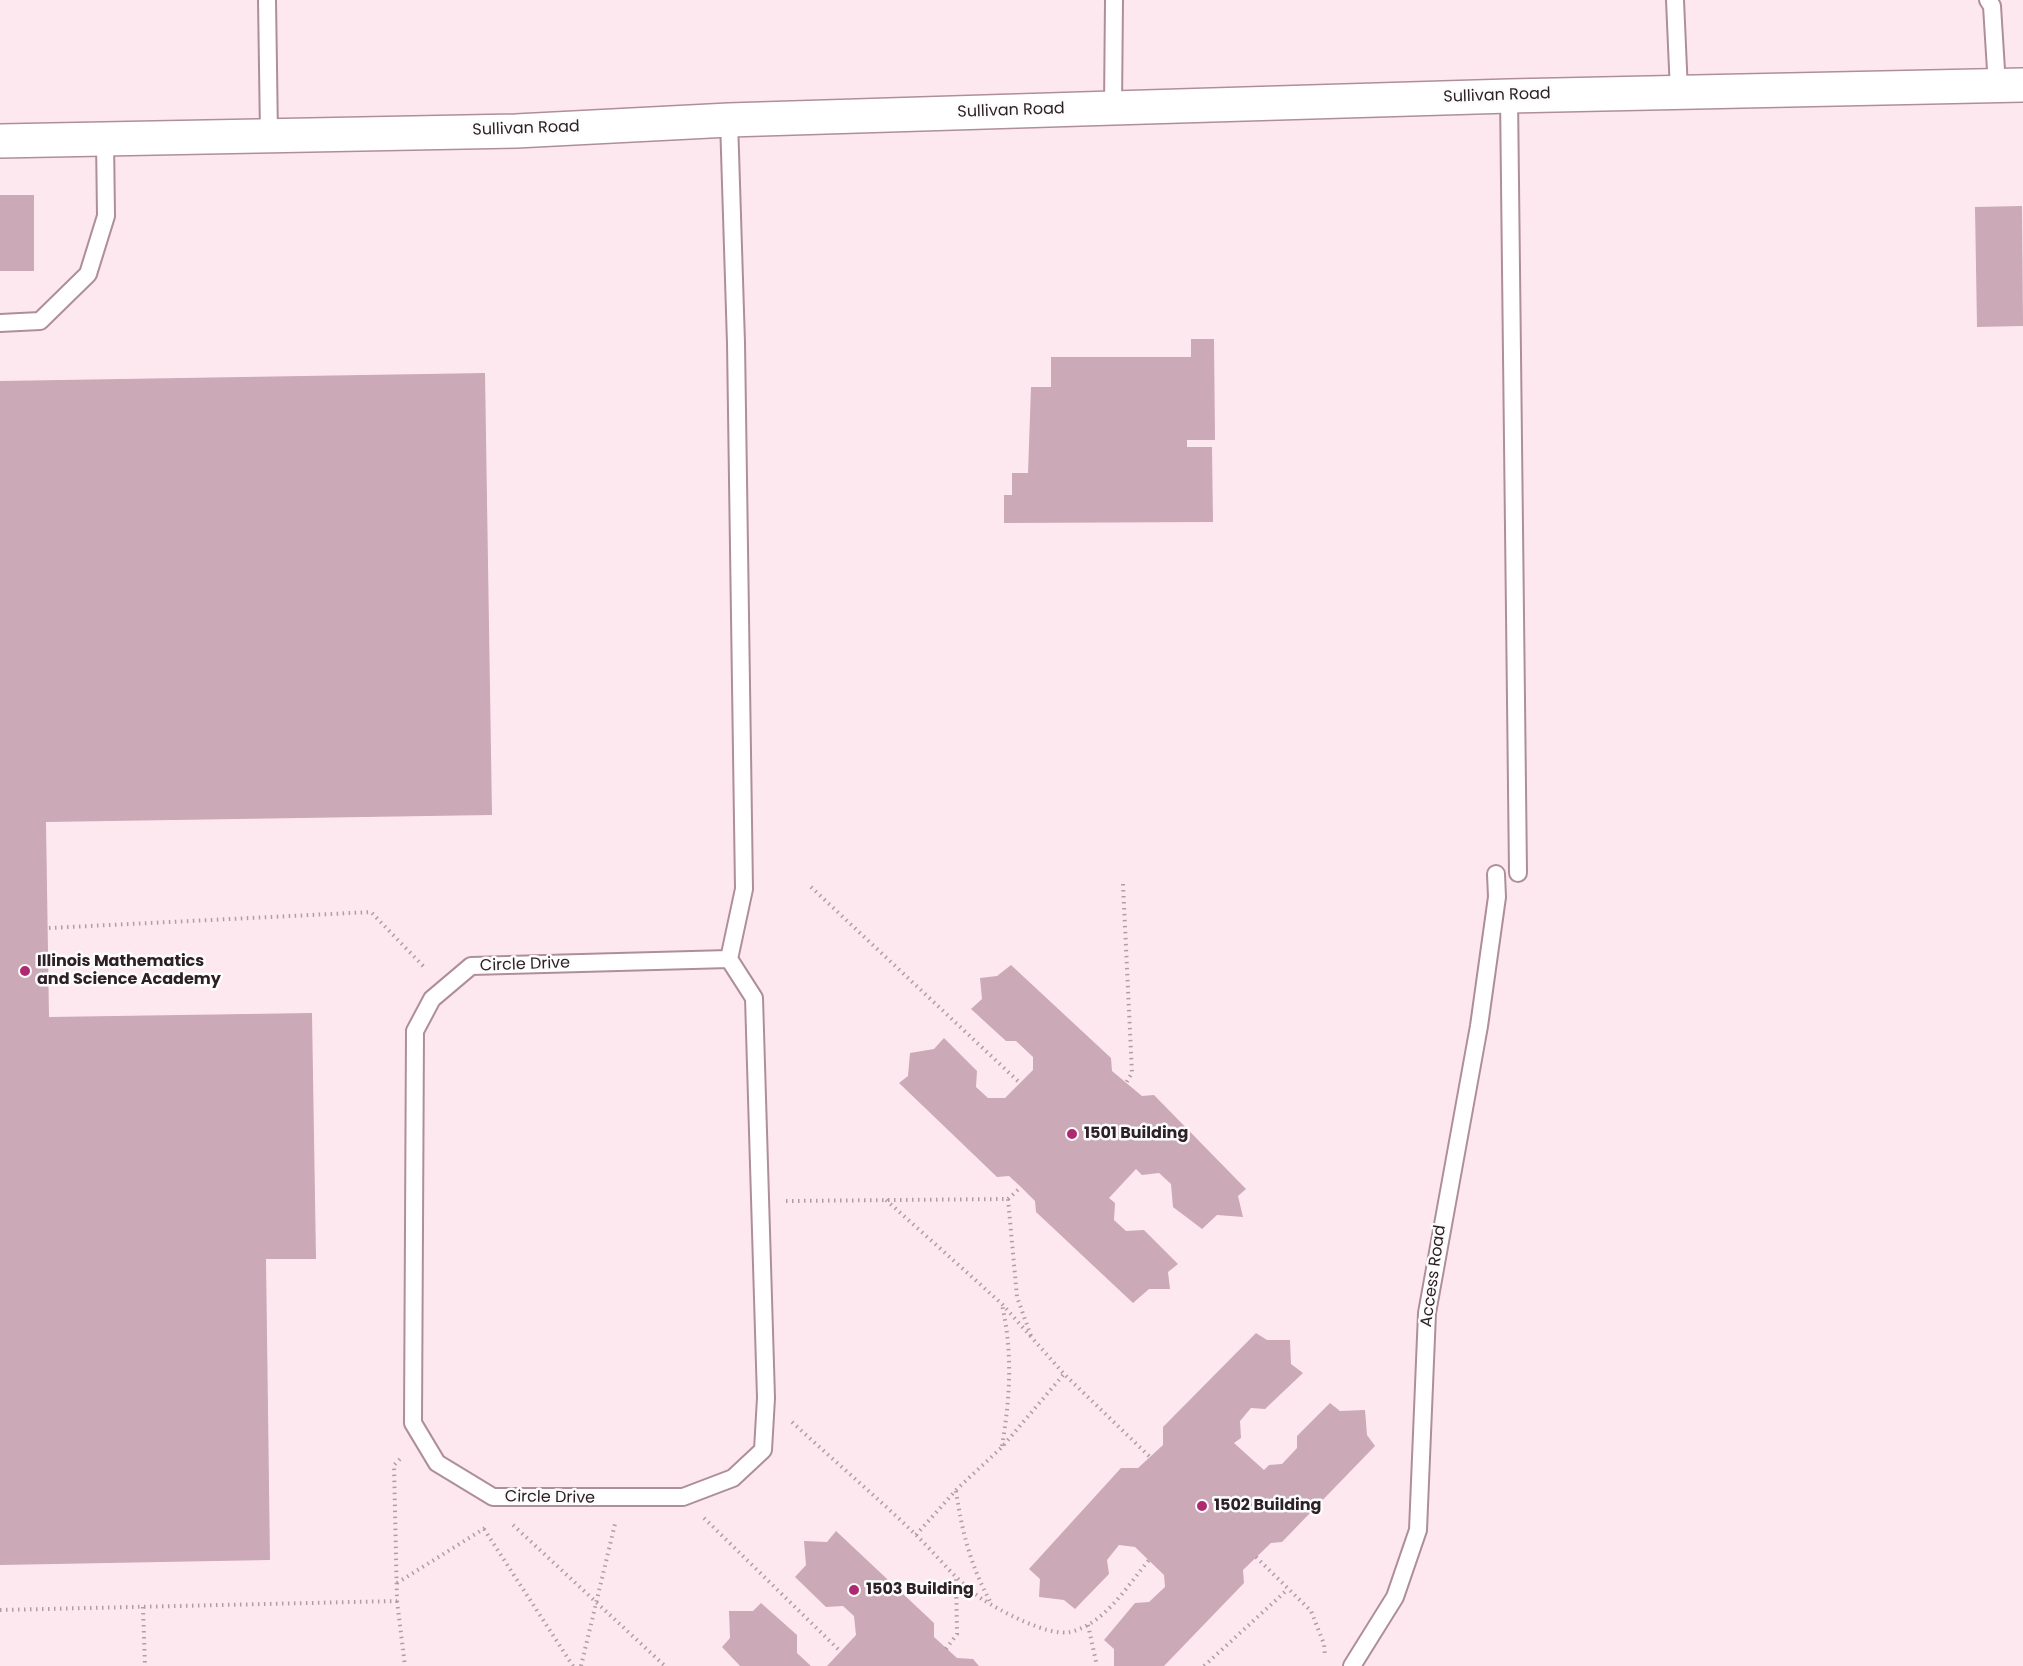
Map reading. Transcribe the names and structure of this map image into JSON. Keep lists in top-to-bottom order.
{
  "streets": {
    "street": ["Sullivan Road"],
    "lane": ["Circle Drive", "Access Road"]
  },
  "places": [
    "Illinois Mathematics and Science Academy",
    "1501 Building",
    "1502 Building",
    "1503 Building"
  ]
}
